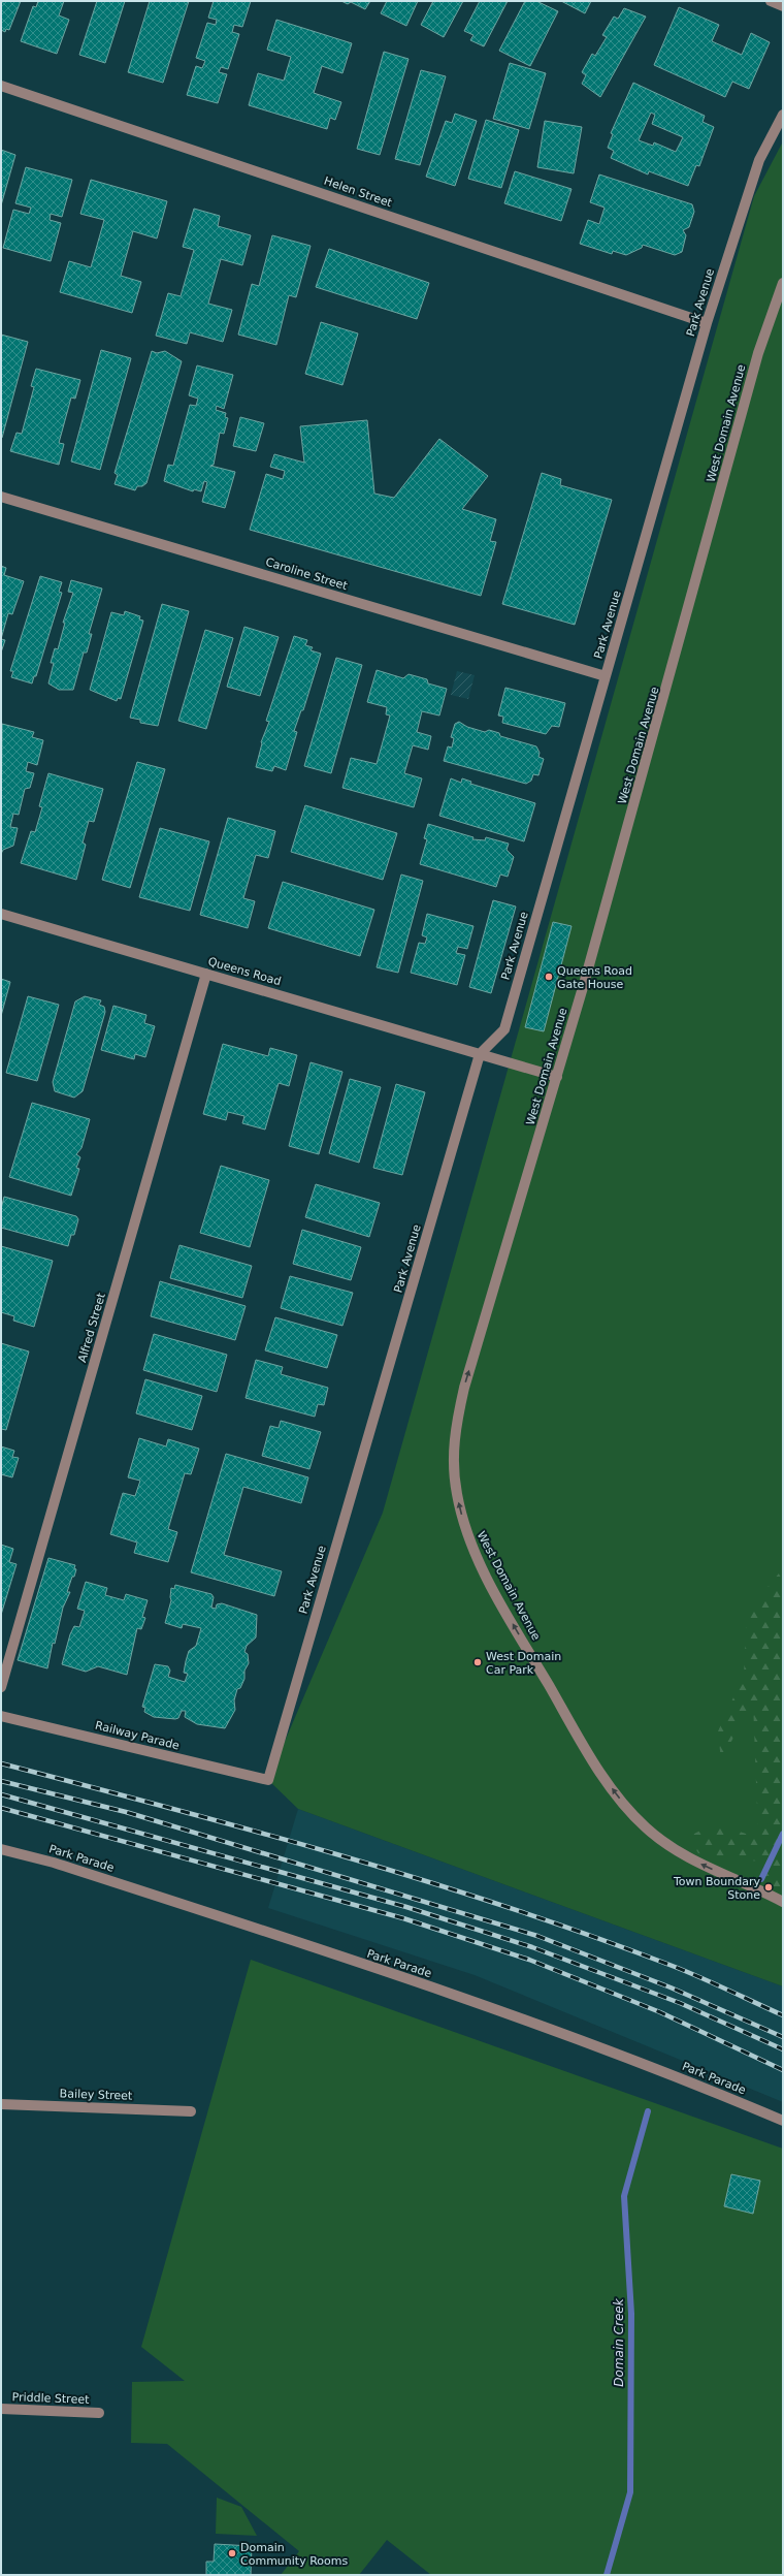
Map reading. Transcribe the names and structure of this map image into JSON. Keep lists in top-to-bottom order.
{
  "streets": {
    "street": [
      "Helen Street",
      "Park Avenue",
      "West Domain Avenue",
      "Caroline Street",
      "Queens Road",
      "Alfred Street",
      "Railway Parade",
      "Park Parade",
      "Bailey Street",
      "Priddle Street"
    ]
  },
  "crossings": [
    ["Helen Street", "Park Avenue"],
    ["Park Avenue", "Caroline Street"],
    ["Park Avenue", "Queens Road"],
    ["Park Avenue", "Railway Parade"],
    ["West Domain Avenue", "Queens Road"],
    ["Queens Road", "Alfred Street"]
  ],
  "one_way": ["West Domain Avenue"],
  "water": ["Domain Creek"],
  "places": [
    "Queens Road Gate House",
    "West Domain Car Park",
    "Town Boundary Stone",
    "Domain Community Rooms"
  ]
}
